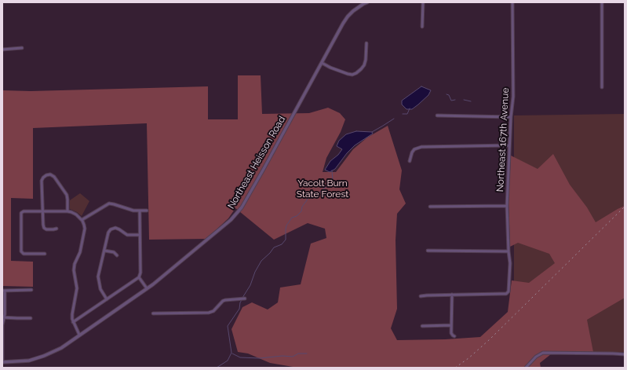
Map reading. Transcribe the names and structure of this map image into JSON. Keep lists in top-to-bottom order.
{
  "streets": {
    "street": ["Northeast 167th Avenue", "Northeast Heisson Road"]
  },
  "parks": ["Yacolt Burn State Forest"]
}
